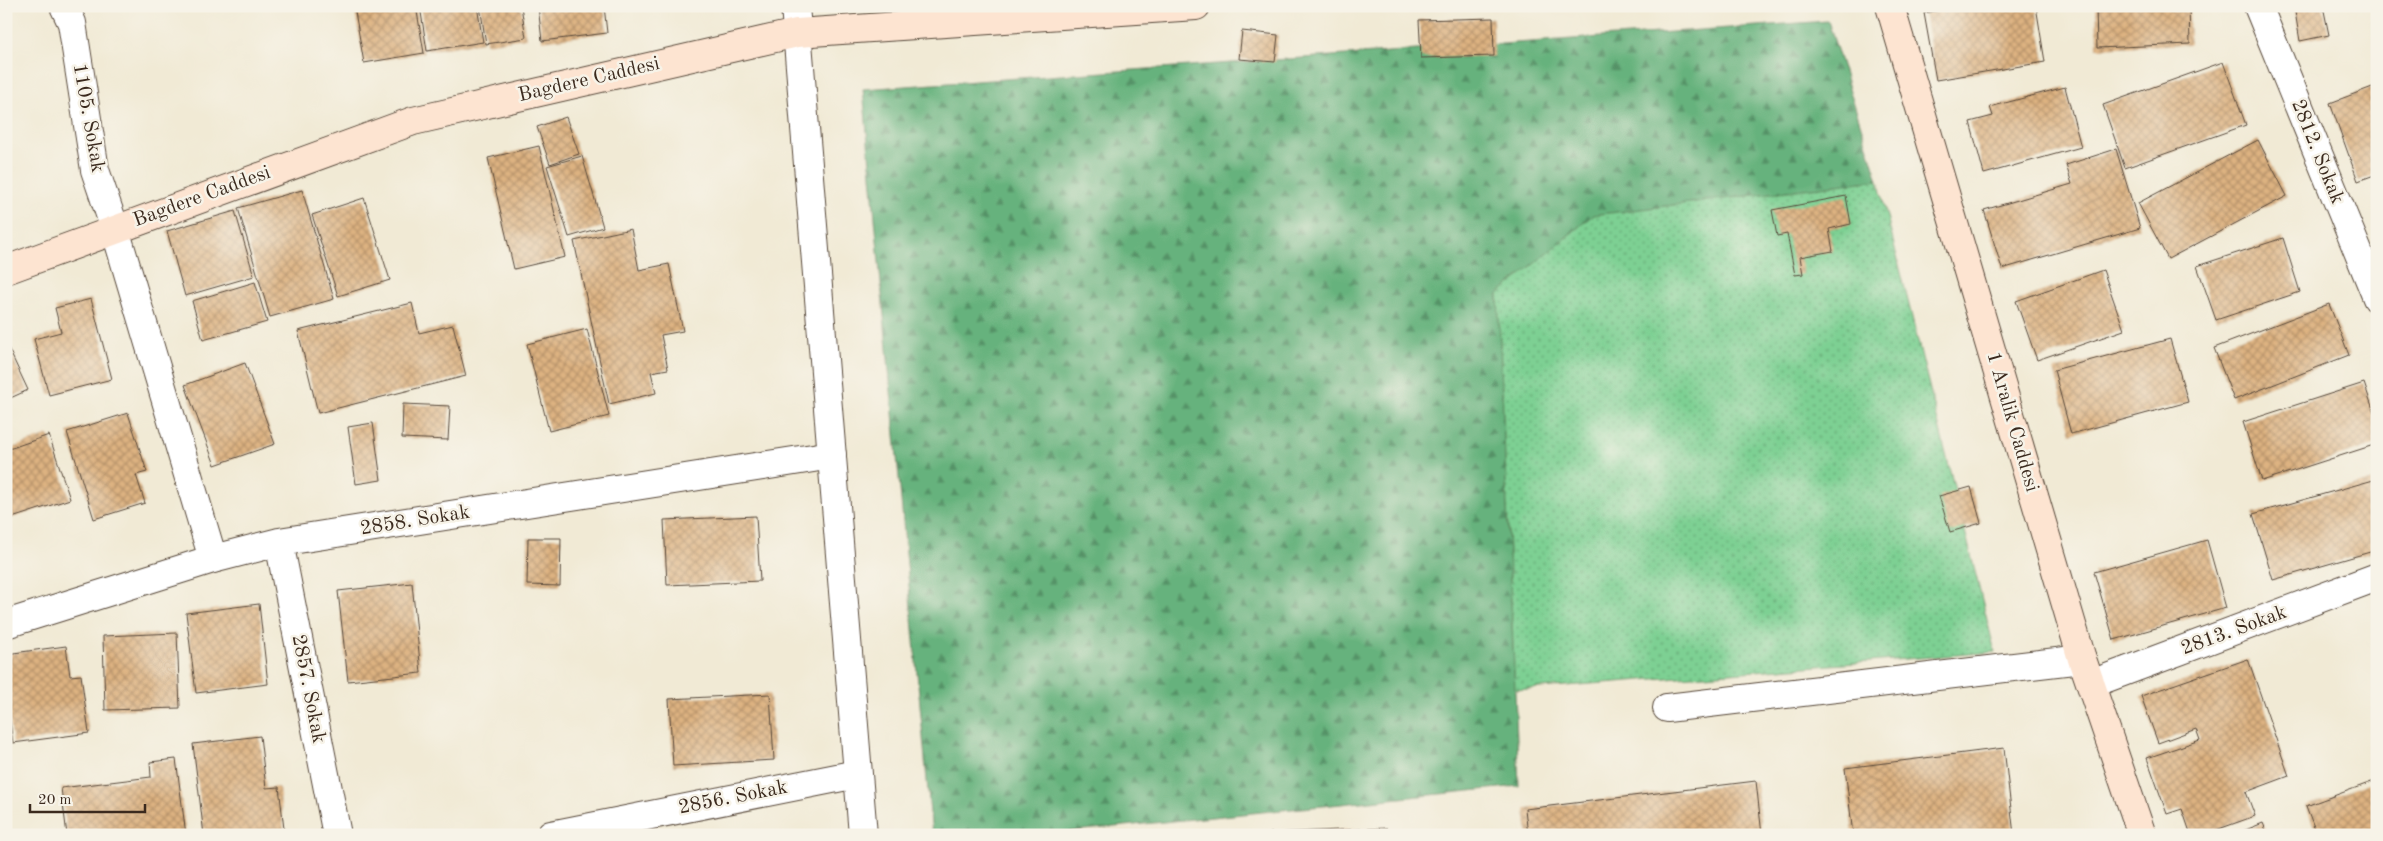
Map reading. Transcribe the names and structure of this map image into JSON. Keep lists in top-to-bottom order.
{
  "streets": {
    "main road": ["Bagdere Caddesi", "1 Aralik Caddesi"],
    "street": [
      "1105. Sokak",
      "2812. Sokak",
      "2858. Sokak",
      "2813. Sokak",
      "2857. Sokak",
      "2856. Sokak"
    ]
  },
  "crossings": [
    ["Bagdere Caddesi", "1105. Sokak"],
    ["1105. Sokak", "2858. Sokak"],
    ["1 Aralik Caddesi", "2813. Sokak"],
    ["2858. Sokak", "2857. Sokak"]
  ],
  "scale_bar": "20 m"
}
